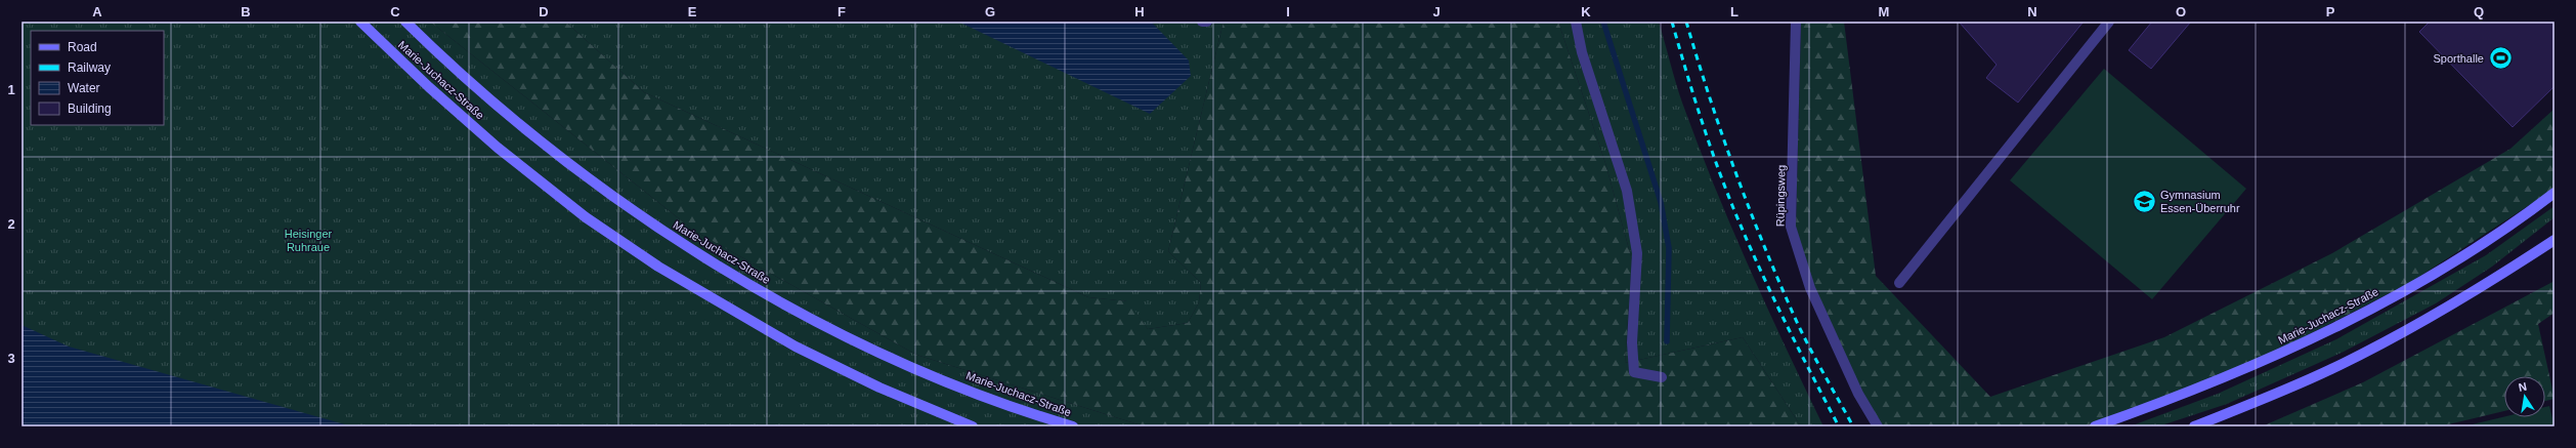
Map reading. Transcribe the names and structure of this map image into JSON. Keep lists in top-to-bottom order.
{
  "streets": {
    "main road": ["Marie-Juchacz-Straße"],
    "street": ["Rüpingsweg"]
  },
  "parks": ["Heisinger Ruhraue"],
  "places": {
    "sports": ["Sporthalle"],
    "school or university": ["Gymnasium Essen-Überruhr"]
  },
  "legend": [
    "Road",
    "Railway",
    "Water",
    "Building"
  ],
  "north": "top",
  "grid": {
    "columns": [
      "A",
      "B",
      "C",
      "D",
      "E",
      "F",
      "G",
      "H",
      "I",
      "J",
      "K",
      "L",
      "M",
      "N",
      "O",
      "P",
      "Q"
    ],
    "rows": ["1", "2", "3"]
  }
}
